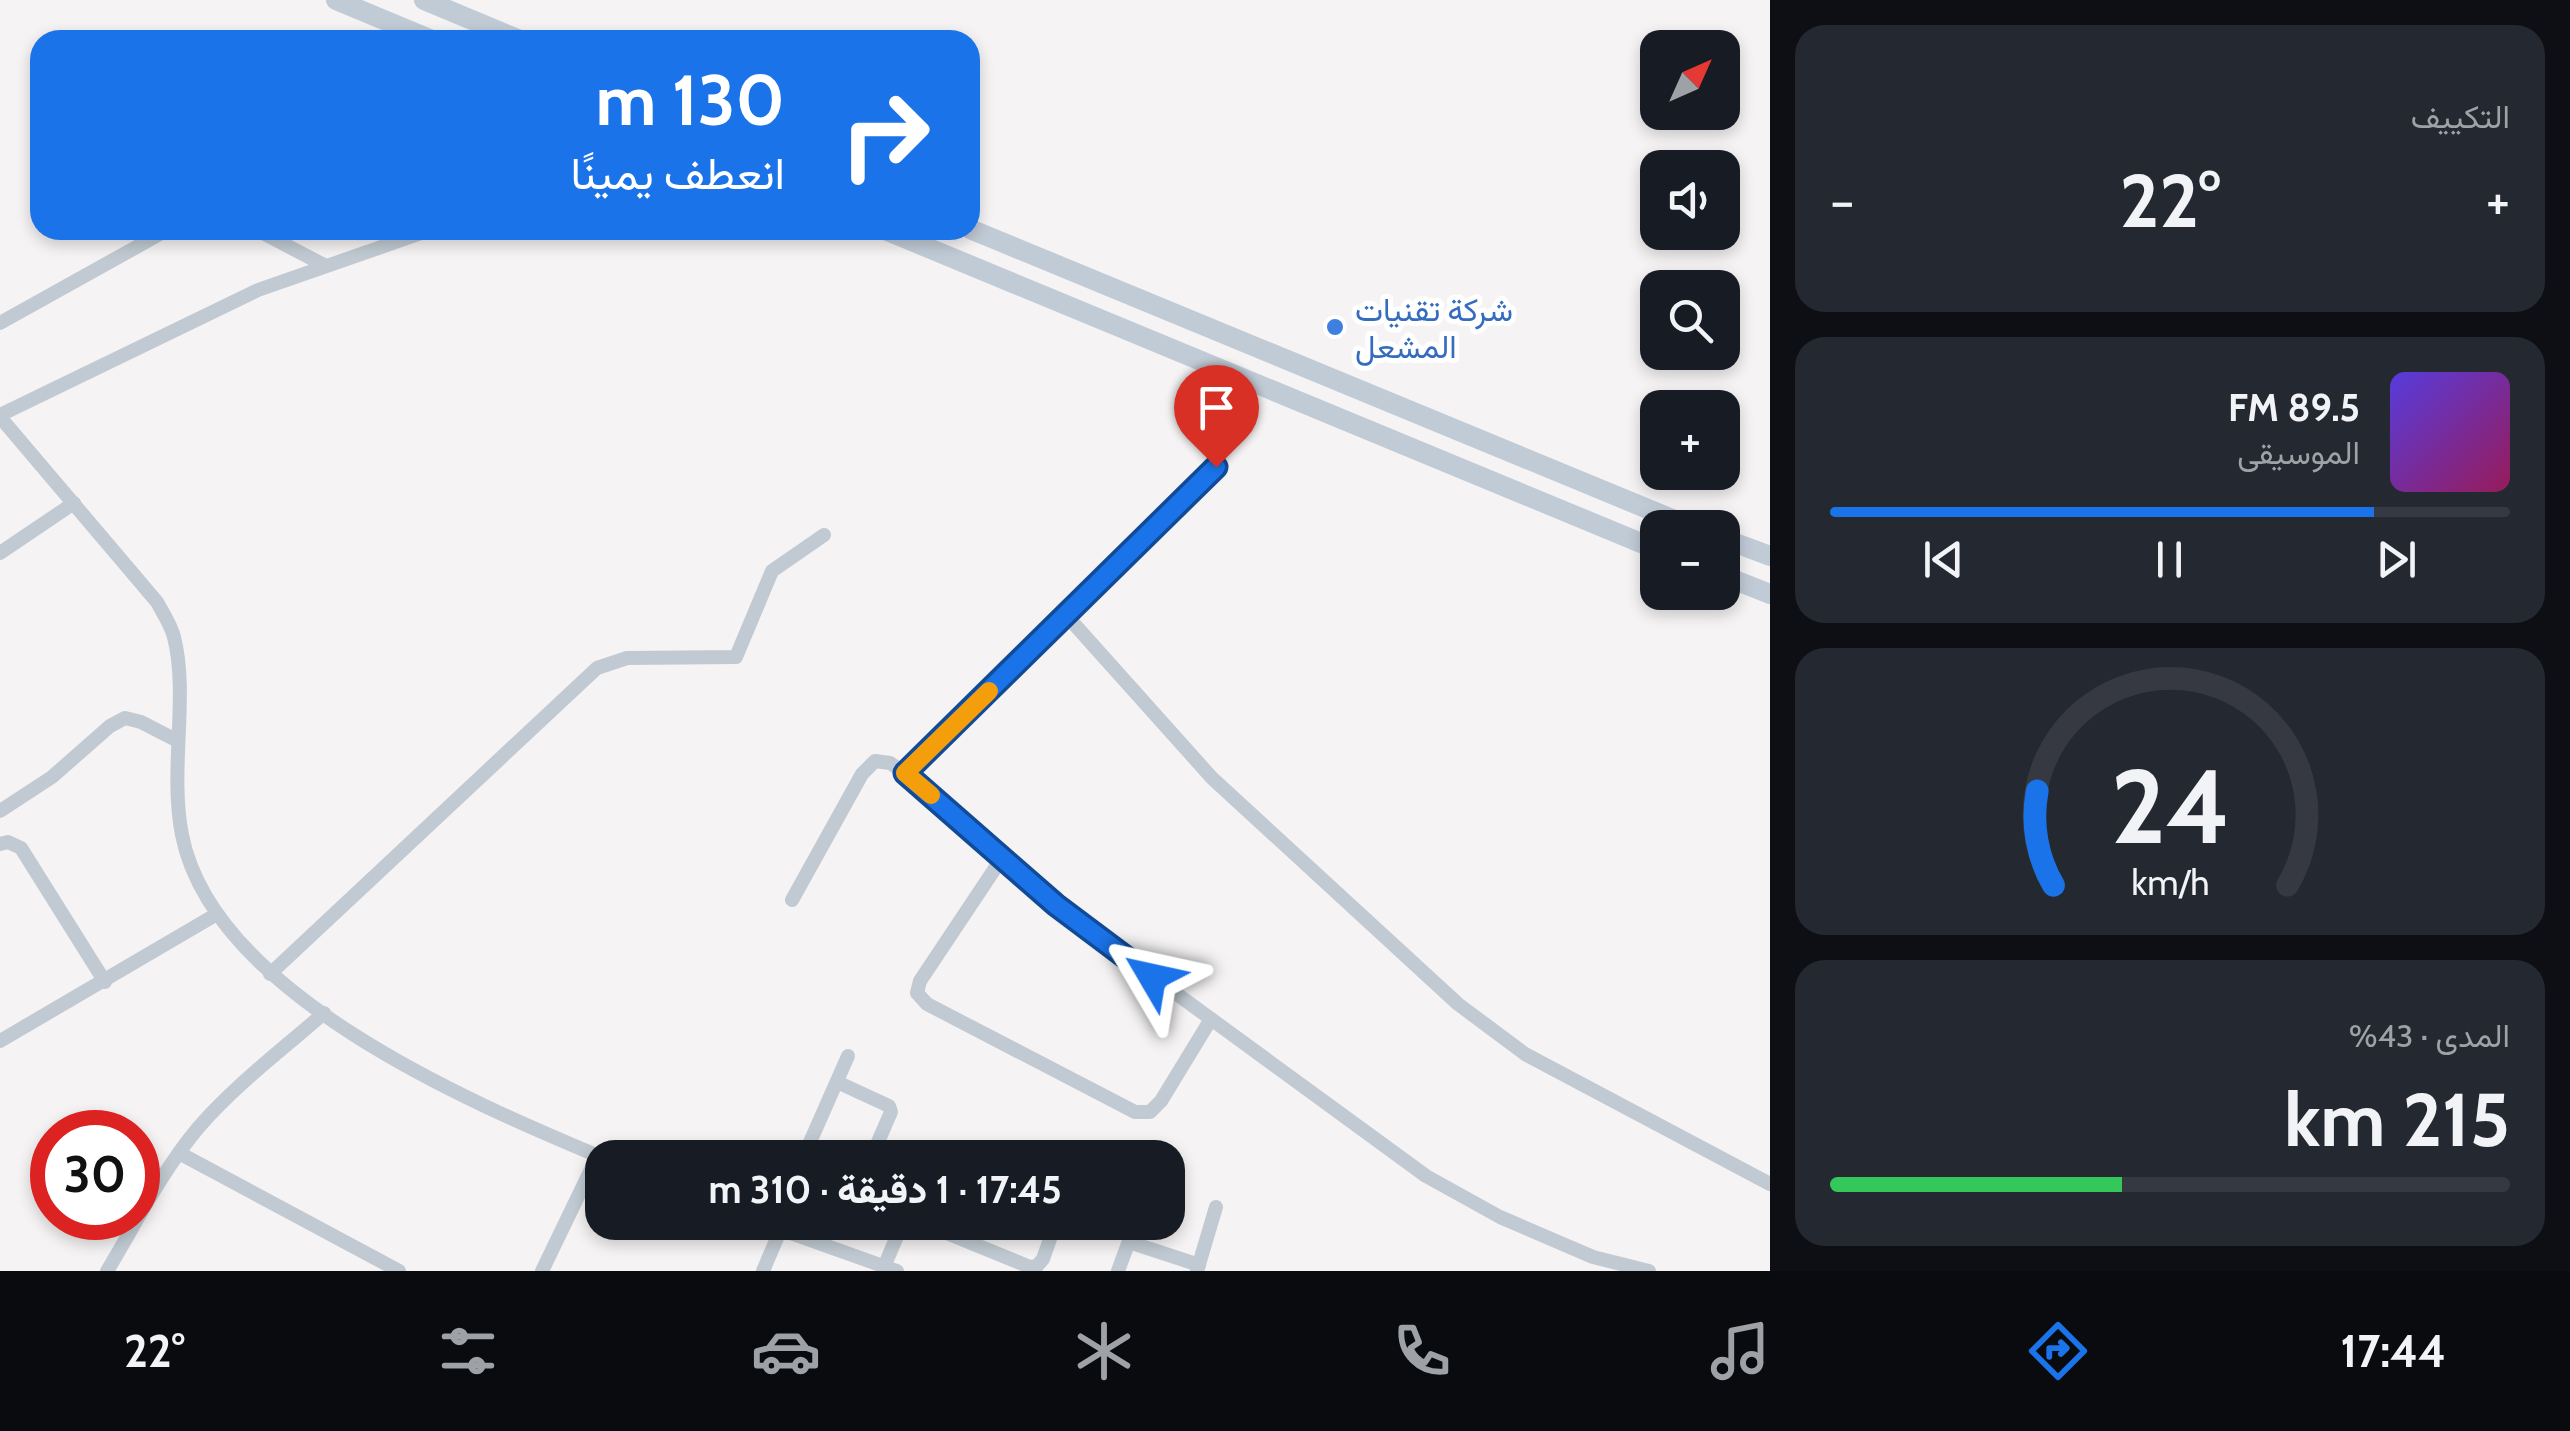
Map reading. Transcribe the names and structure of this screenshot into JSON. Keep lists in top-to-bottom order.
{
  "places": ["شركة تقنيات المشعل"],
  "north": "top right",
  "page": {
    "tile": [
      "التكييف",
      ["المدى · 43%", "215 km"]
    ],
    "map_buttons": ["+", "−"],
    "turn": ["130 m", "انعطف يمينًا"],
    "heat": ["−", "22°", "+"],
    "song": ["89.5 FM", "الموسيقى"],
    "limit": "30",
    "trip": "17:45 · 1 دقيقة · 310 m",
    "tabs": ["17:44", "22°"],
    "gauge": ["24", "km/h"]
  }
}
